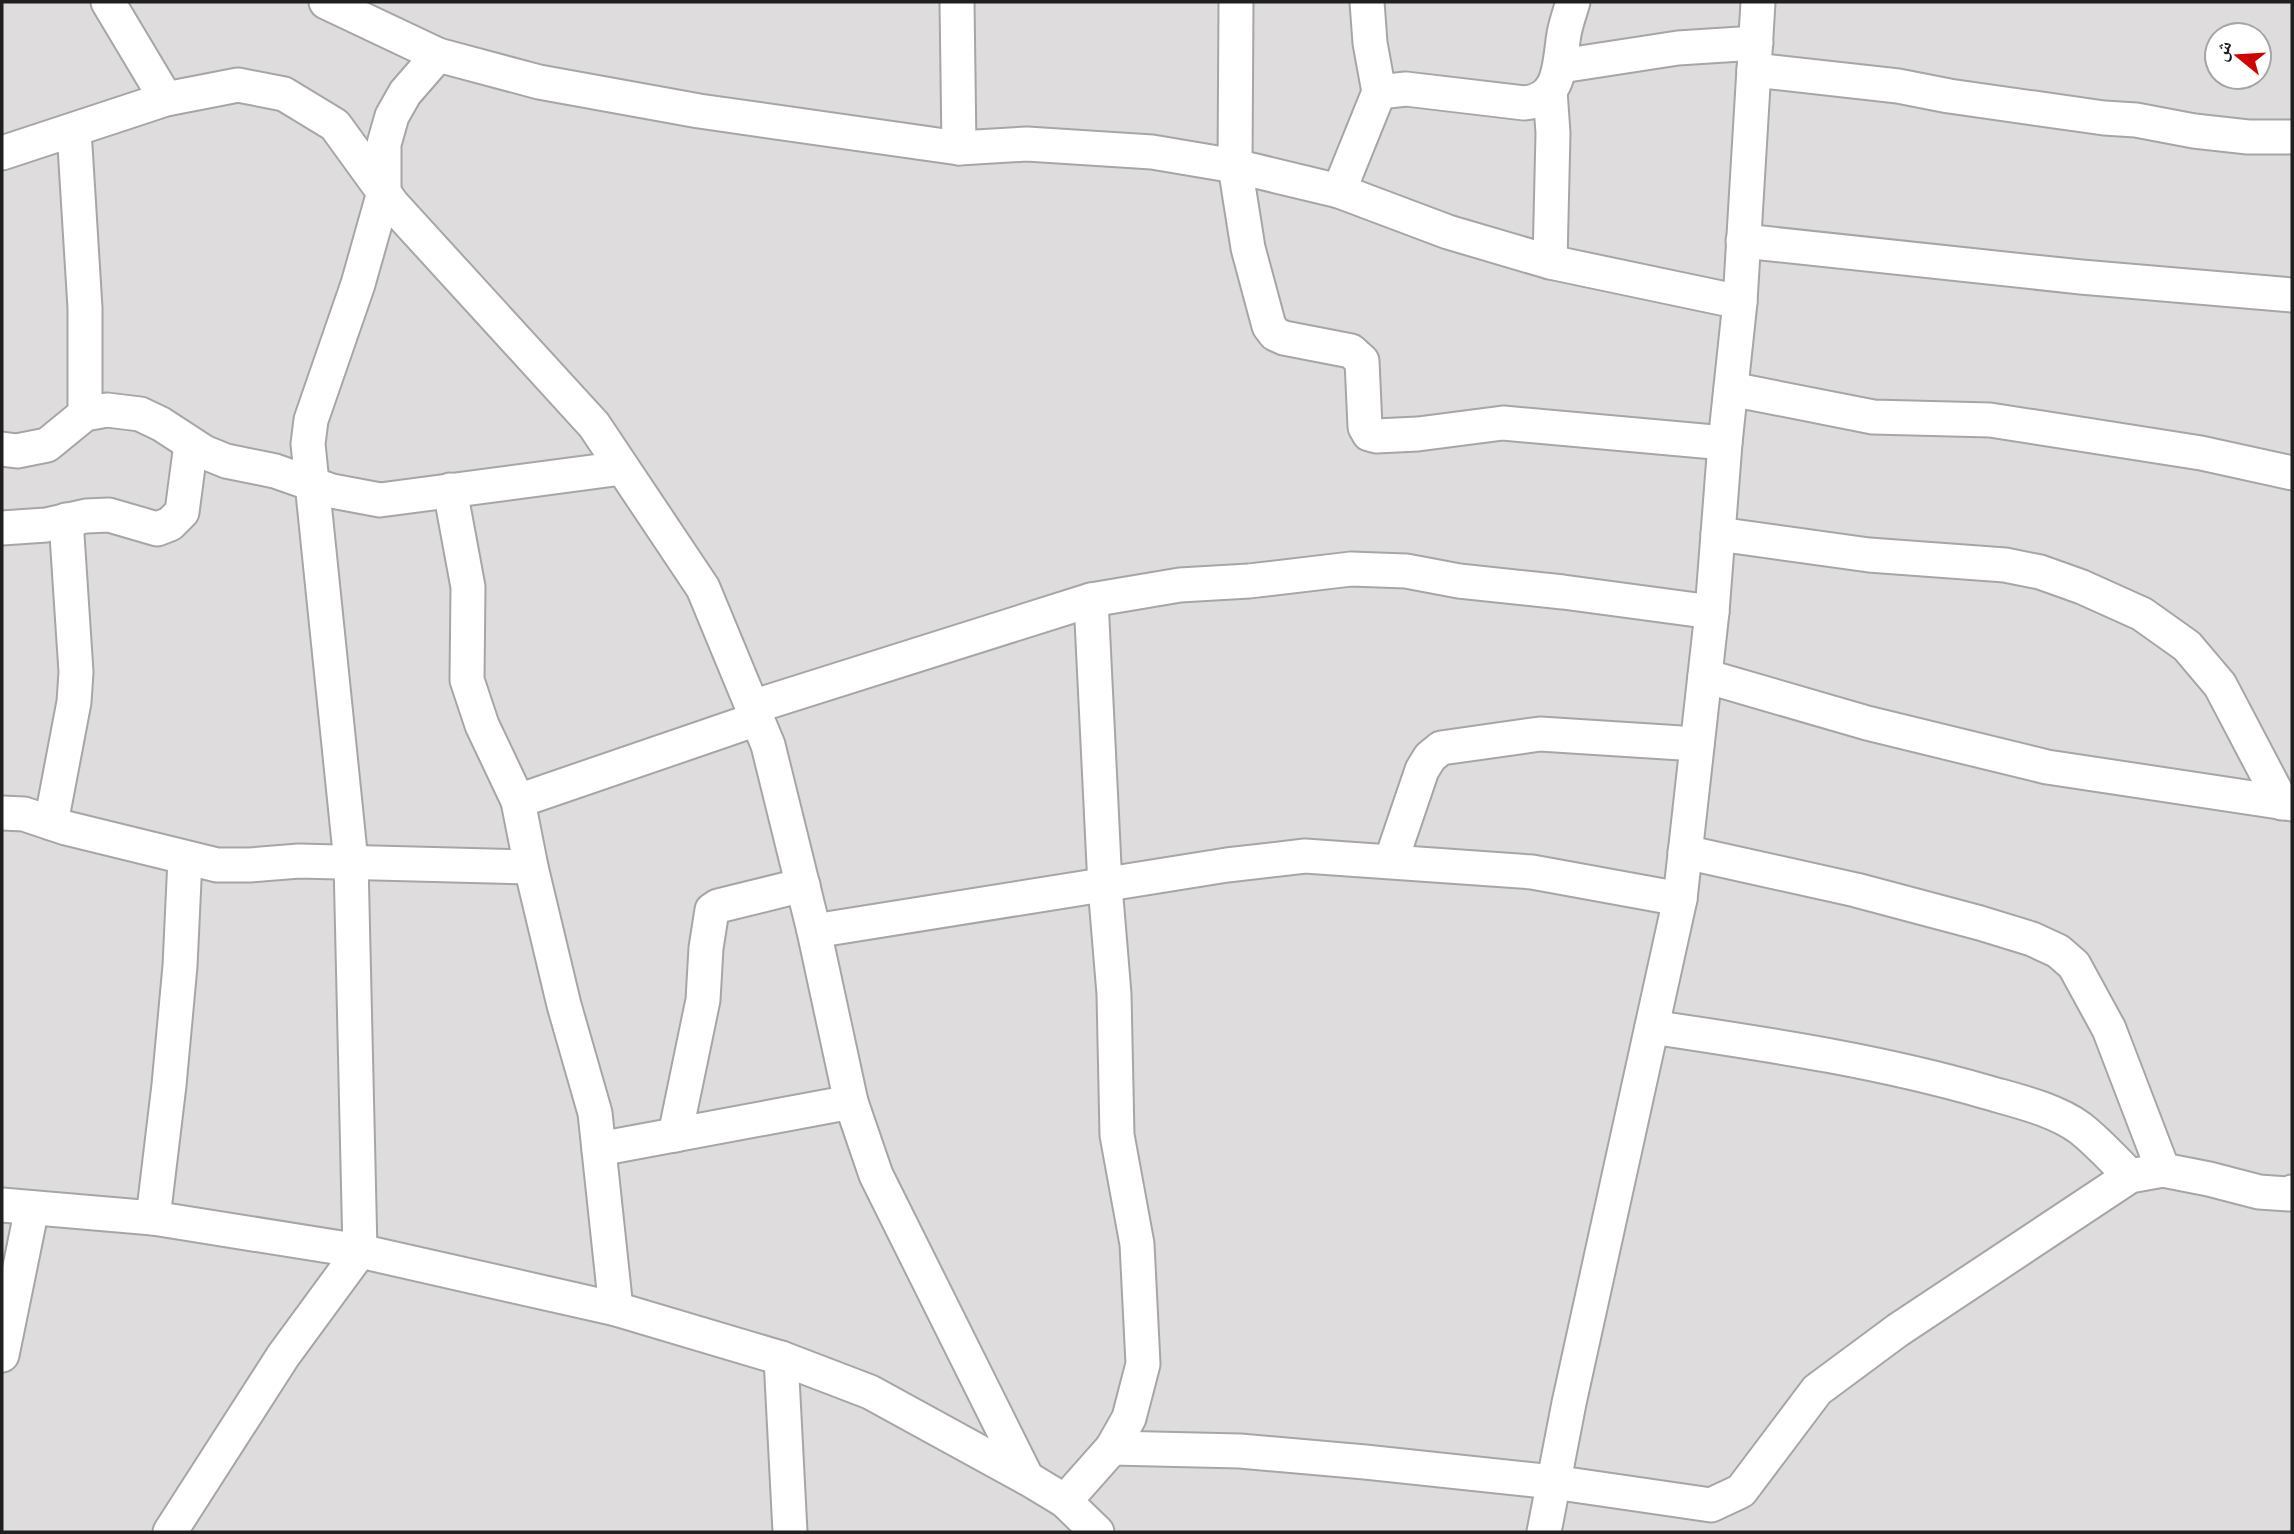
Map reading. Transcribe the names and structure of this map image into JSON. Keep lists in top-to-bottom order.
{
  "north": "left"
}
